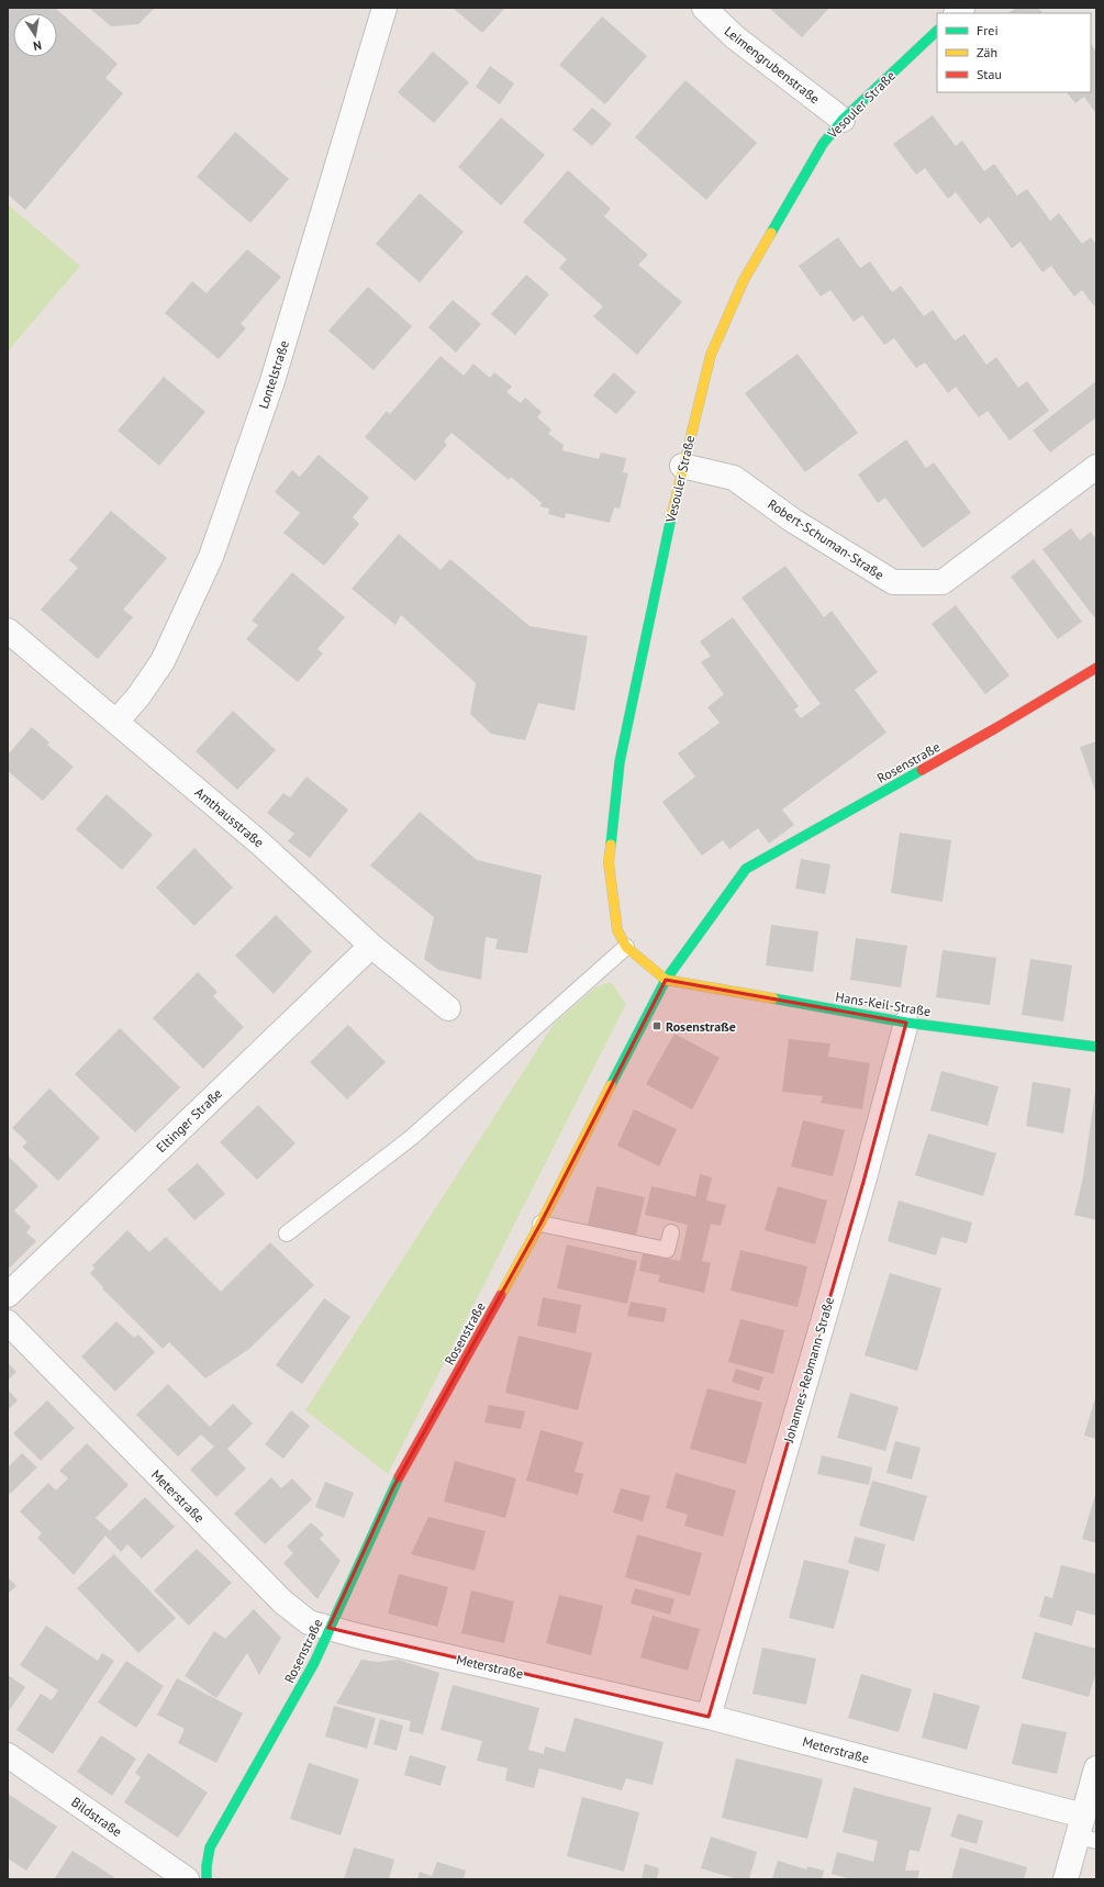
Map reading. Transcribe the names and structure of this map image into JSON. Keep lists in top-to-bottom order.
{
  "streets": {
    "street": [
      "Leimengrubenstraße",
      "Vesouler Straße",
      "Lontelstraße",
      "Robert-Schuman-Straße",
      "Rosenstraße",
      "Amthausstraße",
      "Hans-Keil-Straße",
      "Eltinger Straße",
      "Johannes-Rebmann-Straße",
      "Meterstraße",
      "Bildstraße"
    ]
  },
  "crossings": [
    ["Leimengrubenstraße", "Vesouler Straße"],
    ["Vesouler Straße", "Robert-Schuman-Straße"],
    ["Vesouler Straße", "Rosenstraße"],
    ["Vesouler Straße", "Hans-Keil-Straße"],
    ["Lontelstraße", "Amthausstraße"],
    ["Rosenstraße", "Hans-Keil-Straße"],
    ["Rosenstraße", "Meterstraße"],
    ["Amthausstraße", "Eltinger Straße"],
    ["Hans-Keil-Straße", "Johannes-Rebmann-Straße"],
    ["Johannes-Rebmann-Straße", "Meterstraße"]
  ],
  "places": {
    "transit": ["Rosenstraße"]
  },
  "legend": ["Frei", "Zäh", "Stau"],
  "north": "bottom"
}
